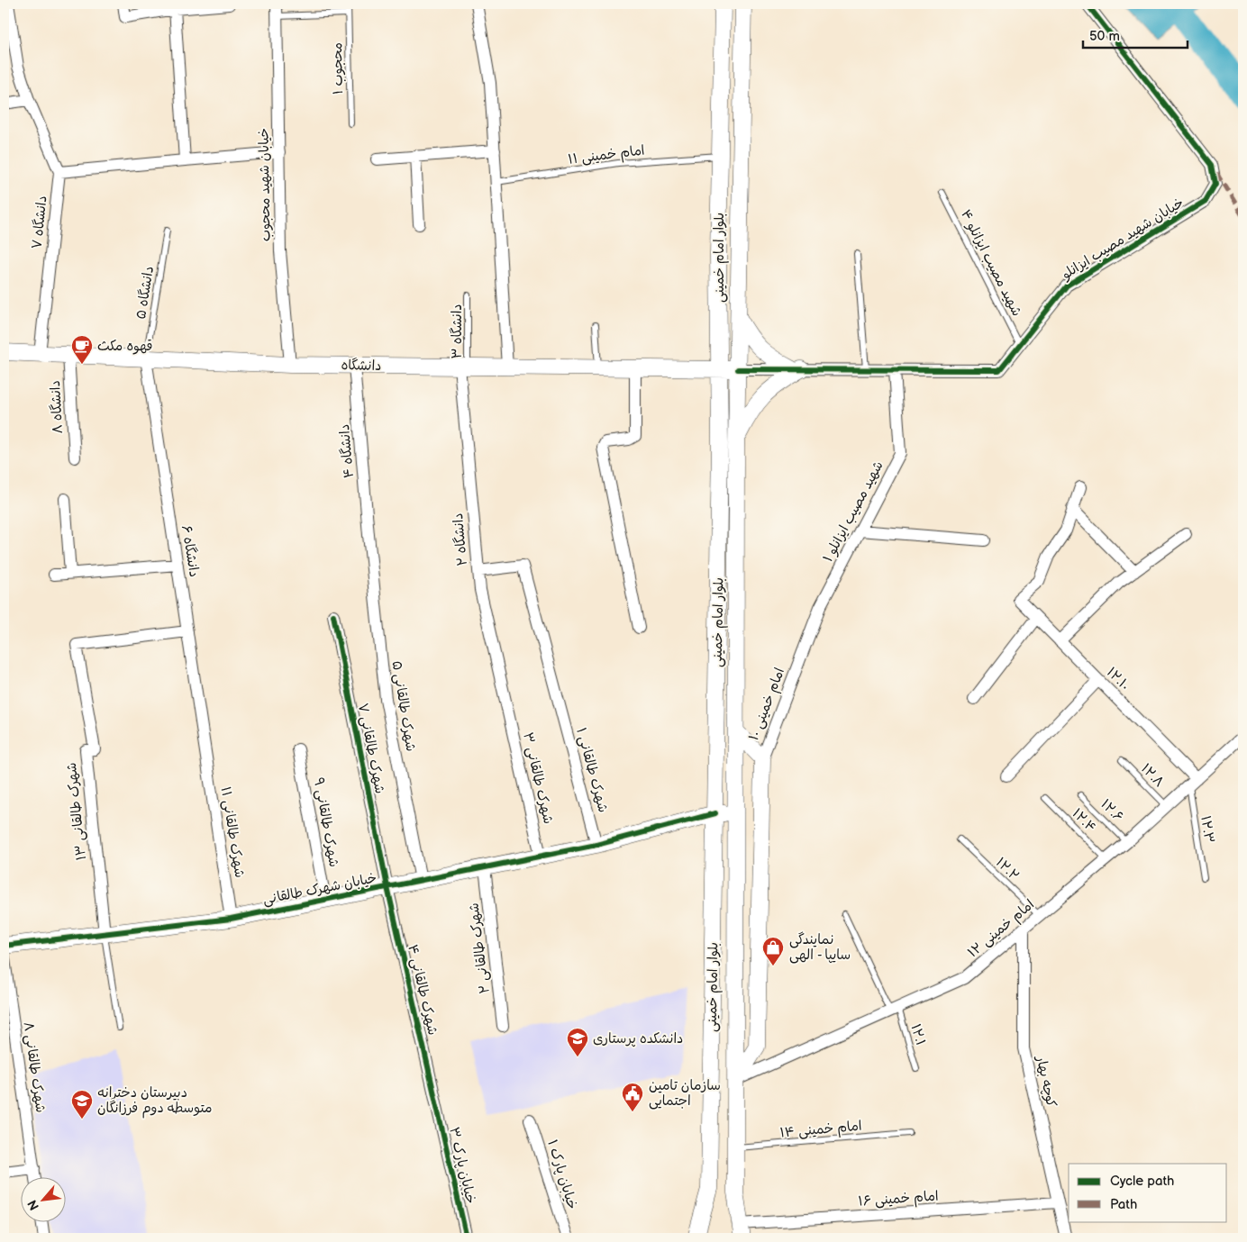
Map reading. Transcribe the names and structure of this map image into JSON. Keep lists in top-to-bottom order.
{
  "streets": {
    "main road": ["بلوار امام خمینی", "دانشگاه", "خیابان شهرک طالقانی"],
    "street": [
      "خیابان شهید محجوب",
      "دانشگاه ۷",
      "خیابان شهید مصیب ایزانلو",
      "دانشگاه ۸",
      "دانشگاه ۴",
      "شهید مصیب ایزانلو ۱",
      "دانشگاه ۲",
      "دانشگاه ۶",
      "۱۲.۱۰",
      "امام خمینی ۱۰",
      "شهرک طالقانی ۵",
      "شهرک طالقانی ۷",
      "شهرک طالقانی ۱",
      "شهرک طالقانی ۳",
      "شهرک طالقانی ۱۳",
      "شهرک طالقانی ۹",
      "شهرک طالقانی ۱۱",
      "امام خمینی ۱۲",
      "شهرک طالقانی ۲",
      "شهرک طالقانی ۴",
      "شهرک طالقانی ۸",
      "کوچه بهار",
      "خیابان پارک ۳",
      "خیابان پارک ۱",
      "امام خمینی ۱۶"
    ],
    "lane": [
      "محجوب ۱",
      "امام خمینی ۱۱",
      "شهید مصیب ایزانلو ۴",
      "دانشگاه ۵",
      "دانشگاه ۳",
      "۱۲.۸",
      "۱۲.۶",
      "۱۲.۴",
      "۱۲.۳",
      "۱۲.۲",
      "۱۲.۱",
      "امام خمینی ۱۴"
    ]
  },
  "crossings": [
    ["امام خمینی ۱۱", "بلوار امام خمینی"],
    ["خیابان شهید محجوب", "دانشگاه"],
    ["دانشگاه ۷", "دانشگاه"],
    ["خیابان شهید مصیب ایزانلو", "بلوار امام خمینی"],
    ["خیابان شهید مصیب ایزانلو", "شهید مصیب ایزانلو ۴"],
    ["خیابان شهید مصیب ایزانلو", "دانشگاه"],
    ["خیابان شهید مصیب ایزانلو", "شهید مصیب ایزانلو ۱"],
    ["بلوار امام خمینی", "دانشگاه"],
    ["بلوار امام خمینی", "خیابان شهرک طالقانی"],
    ["بلوار امام خمینی", "امام خمینی ۱۲"],
    ["بلوار امام خمینی", "امام خمینی ۱۴"],
    ["بلوار امام خمینی", "امام خمینی ۱۶"],
    ["دانشگاه ۵", "دانشگاه"],
    ["دانشگاه ۵", "دانشگاه ۶"],
    ["دانشگاه ۳", "دانشگاه"],
    ["دانشگاه ۳", "دانشگاه ۲"],
    ["دانشگاه", "دانشگاه ۸"],
    ["دانشگاه", "دانشگاه ۴"],
    ["دانشگاه", "دانشگاه ۲"],
    ["دانشگاه", "دانشگاه ۶"],
    ["دانشگاه ۴", "شهرک طالقانی ۵"],
    ["شهید مصیب ایزانلو ۱", "امام خمینی ۱۰"],
    ["دانشگاه ۲", "شهرک طالقانی ۱"],
    ["دانشگاه ۲", "شهرک طالقانی ۳"],
    ["دانشگاه ۶", "شهرک طالقانی ۱۳"],
    ["دانشگاه ۶", "شهرک طالقانی ۱۱"],
    ["۱۲.۱۰", "۱۲.۳"],
    ["۱۲.۱۰", "امام خمینی ۱۲"],
    ["شهرک طالقانی ۵", "خیابان شهرک طالقانی"],
    ["شهرک طالقانی ۷", "خیابان شهرک طالقانی"],
    ["شهرک طالقانی ۷", "شهرک طالقانی ۴"],
    ["شهرک طالقانی ۱", "خیابان شهرک طالقانی"],
    ["۱۲.۸", "امام خمینی ۱۲"],
    ["شهرک طالقانی ۳", "خیابان شهرک طالقانی"],
    ["۱۲.۶", "امام خمینی ۱۲"],
    ["شهرک طالقانی ۱۳", "خیابان شهرک طالقانی"],
    ["۱۲.۴", "امام خمینی ۱۲"],
    ["شهرک طالقانی ۹", "خیابان شهرک طالقانی"],
    ["۱۲.۳", "امام خمینی ۱۲"],
    ["شهرک طالقانی ۱۱", "خیابان شهرک طالقانی"],
    ["۱۲.۲", "امام خمینی ۱۲"],
    ["خیابان شهرک طالقانی", "شهرک طالقانی ۲"],
    ["خیابان شهرک طالقانی", "شهرک طالقانی ۴"],
    ["امام خمینی ۱۲", "۱۲.۱"],
    ["امام خمینی ۱۲", "کوچه بهار"],
    ["شهرک طالقانی ۴", "خیابان پارک ۳"],
    ["کوچه بهار", "امام خمینی ۱۶"]
  ],
  "places": {
    "cafe": ["قهوه مکث"],
    "shop": ["نمایندگی سایپا - الهی"],
    "school or university": ["دانشکده پرستاری", "دبیرستان دخترانه متوسطه دوم فرزانگان"],
    "public building": ["سازمان تامین اجتمایی"]
  },
  "legend": ["Cycle path", "Path"],
  "scale_bar": "50 m",
  "north": "bottom left"
}
